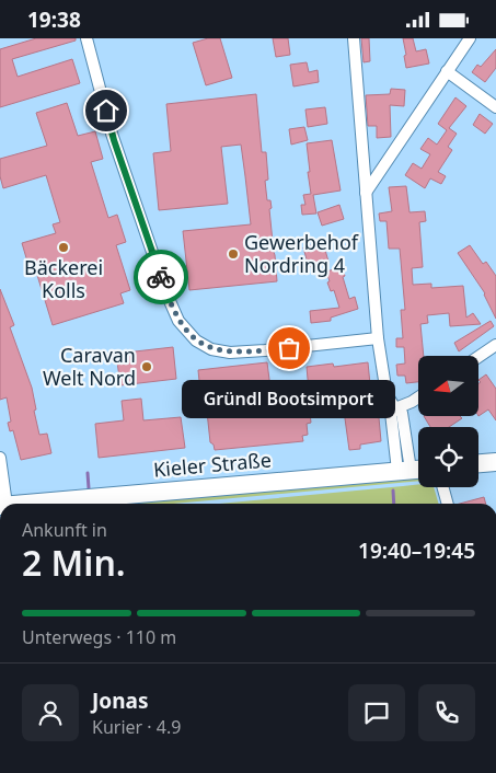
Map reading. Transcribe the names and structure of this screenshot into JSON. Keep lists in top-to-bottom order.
{
  "streets": {
    "main road": ["Kieler Straße"]
  },
  "places": [
    "Bäckerei Kolls",
    "Gewerbehof Nordring 4",
    "Gründl Bootsimport",
    "Caravan Welt Nord"
  ],
  "north": "left",
  "page": {
    "status": "19:38",
    "bubble": "Gründl Bootsimport",
    "heading": ["2 Min.", "Ankunft in", "19:40–19:45"],
    "panel": ["Jonas", "Kurier · 4.9"],
    "bar": "Unterwegs · 110 m"
  }
}
